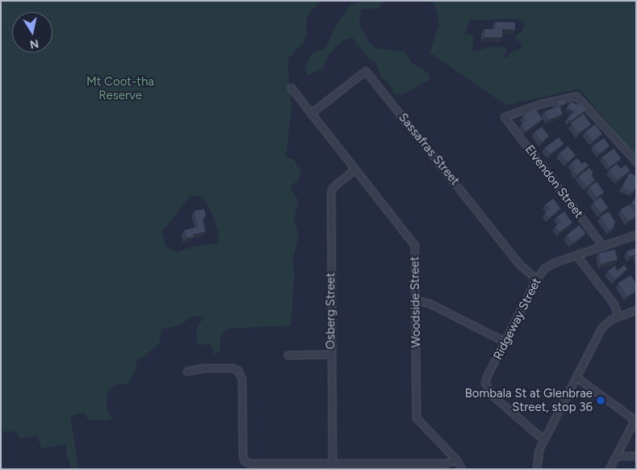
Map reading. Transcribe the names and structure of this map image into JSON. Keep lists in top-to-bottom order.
{
  "streets": {
    "street": [
      "Sassafras Street",
      "Elvendon Street",
      "Woodside Street",
      "Osberg Street",
      "Ridgeway Street"
    ]
  },
  "crossings": [
    ["Sassafras Street", "Woodside Street"],
    ["Sassafras Street", "Ridgeway Street"],
    ["Elvendon Street", "Ridgeway Street"],
    ["Woodside Street", "Osberg Street"]
  ],
  "parks": ["Mt Coot-tha Reserve"],
  "places": ["Bombala St at Glenbrae Street, stop 36"],
  "north": "bottom"
}
